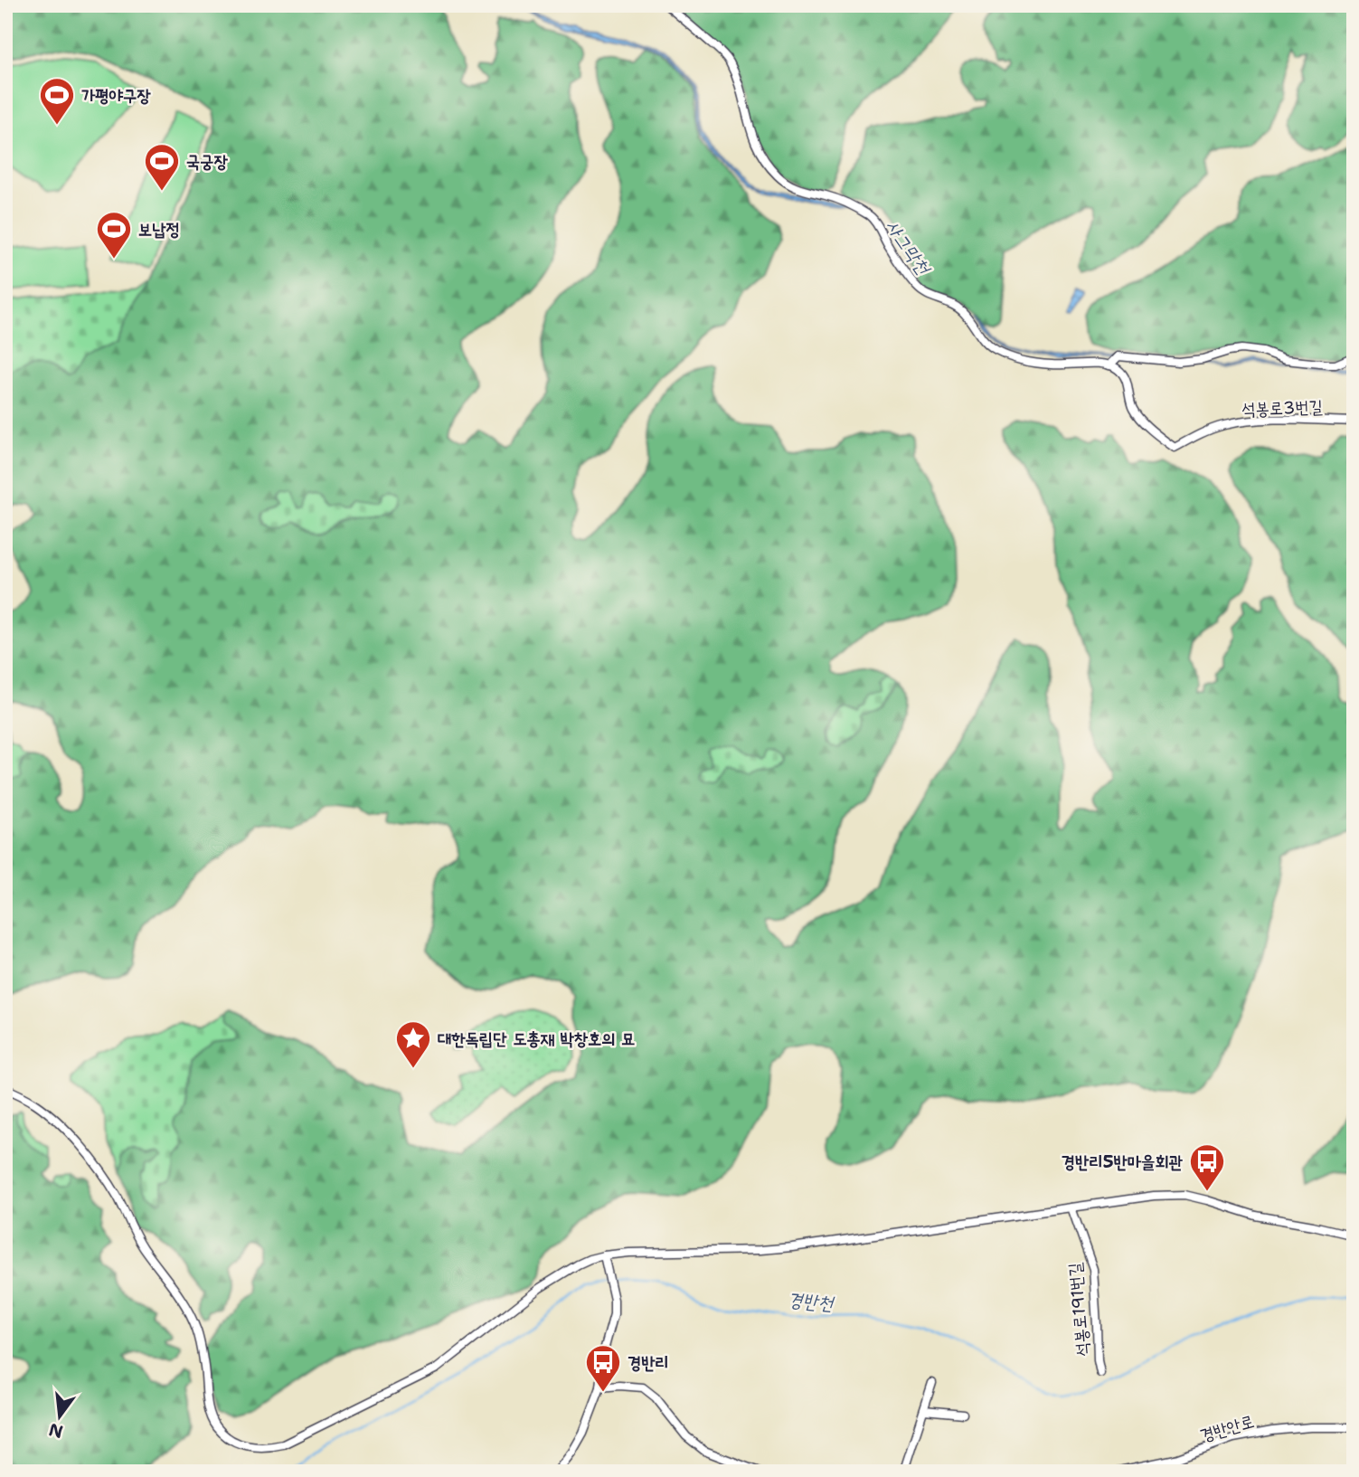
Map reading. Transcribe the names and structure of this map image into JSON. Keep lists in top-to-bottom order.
{
  "streets": {
    "street": ["석봉로3번길", "석봉로191번길", "경반안로"]
  },
  "water": ["사그막천", "경반천"],
  "places": {
    "sports": ["가평야구장", "국궁장", "보납정"],
    "place": ["대한독립단 도총재 박창호의 묘"],
    "bus stop": ["경반리5반마을회관", "경반리"]
  },
  "north": "bottom"
}
